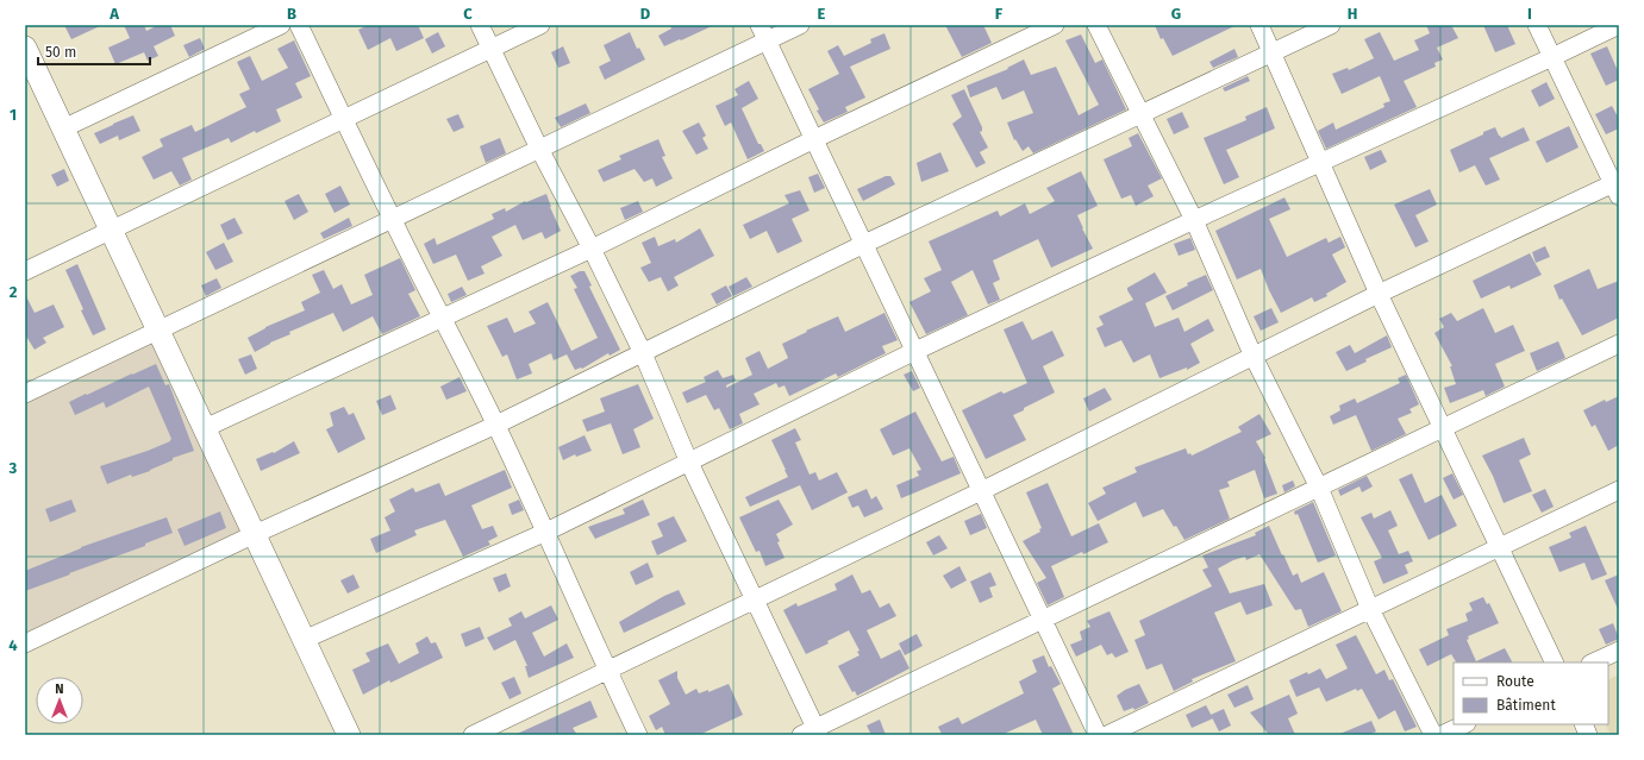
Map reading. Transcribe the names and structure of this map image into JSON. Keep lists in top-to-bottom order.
{
  "legend": ["Route", "Bâtiment"],
  "scale_bar": "50 m",
  "north": "top",
  "grid": {
    "columns": [
      "A",
      "B",
      "C",
      "D",
      "E",
      "F",
      "G",
      "H",
      "I"
    ],
    "rows": [
      "1",
      "2",
      "3",
      "4"
    ]
  }
}
